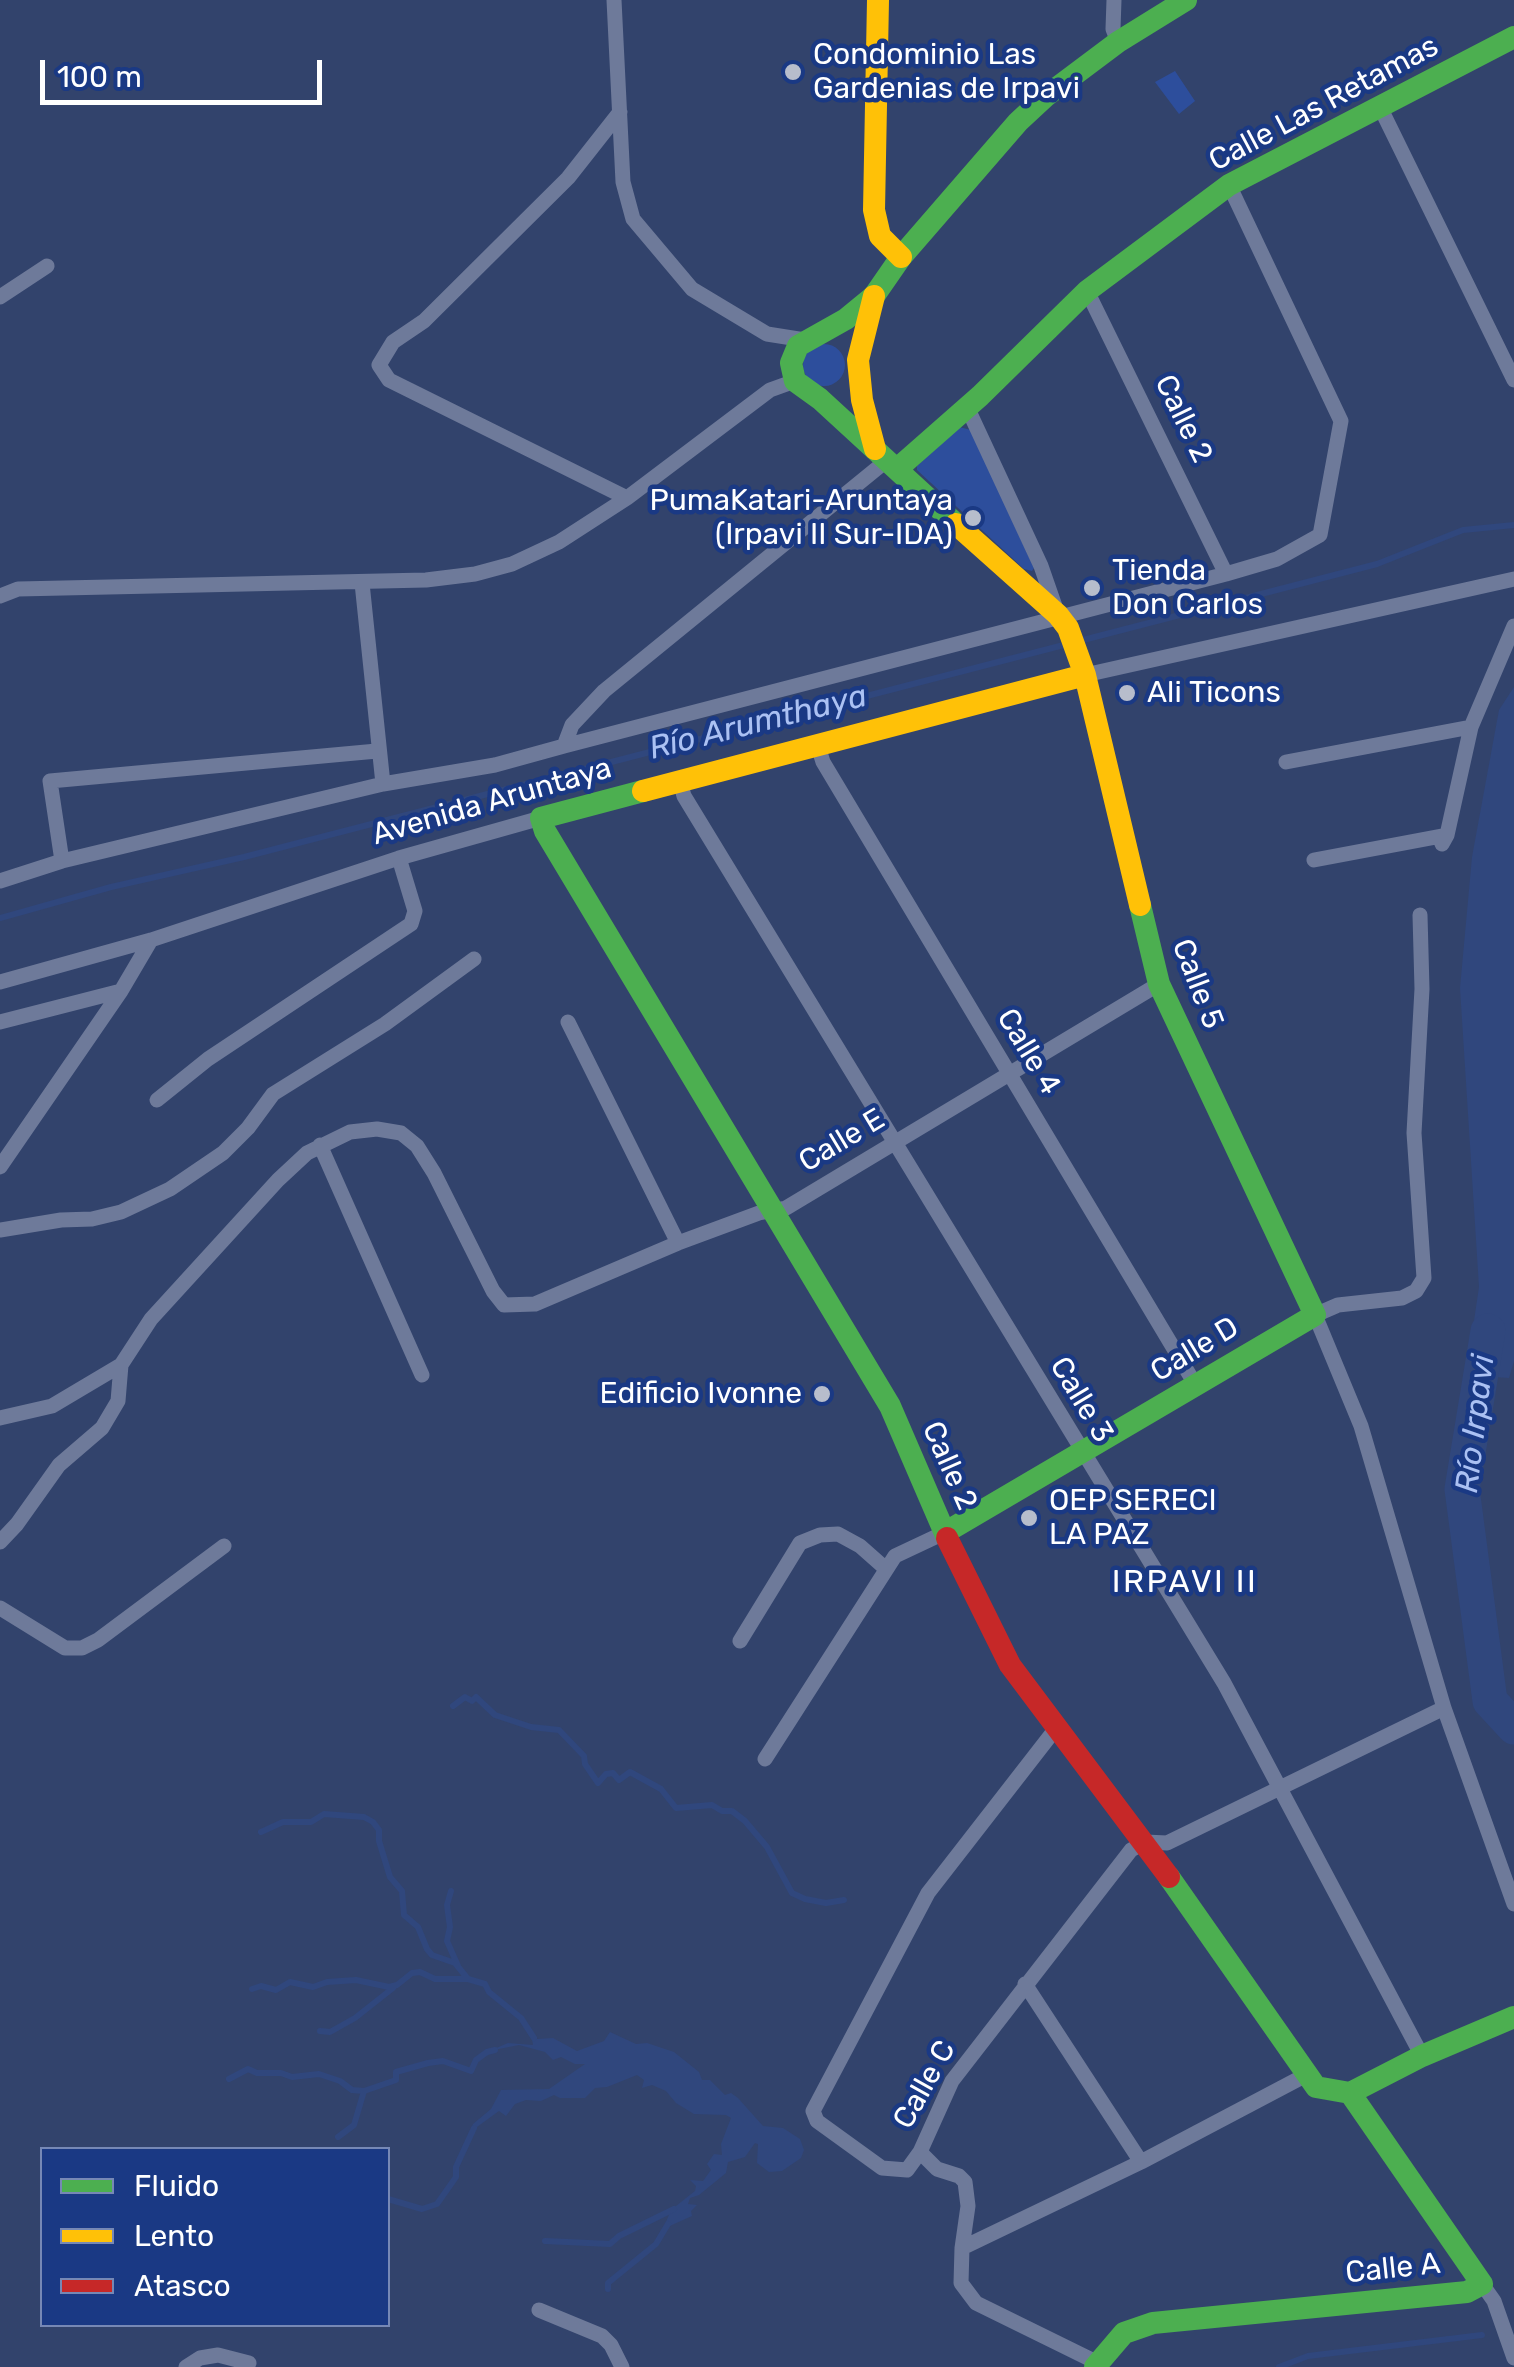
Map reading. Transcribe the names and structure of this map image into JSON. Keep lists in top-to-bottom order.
{
  "streets": {
    "main road": [
      "Calle Las Retamas",
      "Calle 2",
      "Avenida Aruntaya",
      "Calle 5",
      "Calle D",
      "Calle A"
    ],
    "street": [
      "Calle 4",
      "Calle E",
      "Calle 3",
      "Calle C"
    ]
  },
  "crossings": [
    ["Calle Las Retamas", "Calle 2"],
    ["Calle 2", "Avenida Aruntaya"],
    ["Calle 2", "Calle E"],
    ["Calle 2", "Calle D"],
    ["Calle 2", "Calle C"],
    ["Avenida Aruntaya", "Calle 5"],
    ["Avenida Aruntaya", "Calle 4"],
    ["Avenida Aruntaya", "Calle 3"],
    ["Calle 5", "Calle E"],
    ["Calle 5", "Calle D"],
    ["Calle 4", "Calle E"],
    ["Calle 4", "Calle D"],
    ["Calle E", "Calle 3"],
    ["Calle D", "Calle 3"]
  ],
  "districts": ["IRPAVI II"],
  "water": ["Río Arumthaya", "Río Irpavi"],
  "places": [
    "Condominio Las Gardenias de Irpavi",
    "PumaKatari-Aruntaya (Irpavi II Sur-IDA)",
    "Tienda Don Carlos",
    "Ali Ticons",
    "Edificio Ivonne",
    "OEP SERECI LA PAZ"
  ],
  "legend": ["Fluido", "Lento", "Atasco"],
  "scale_bar": "100 m"
}
